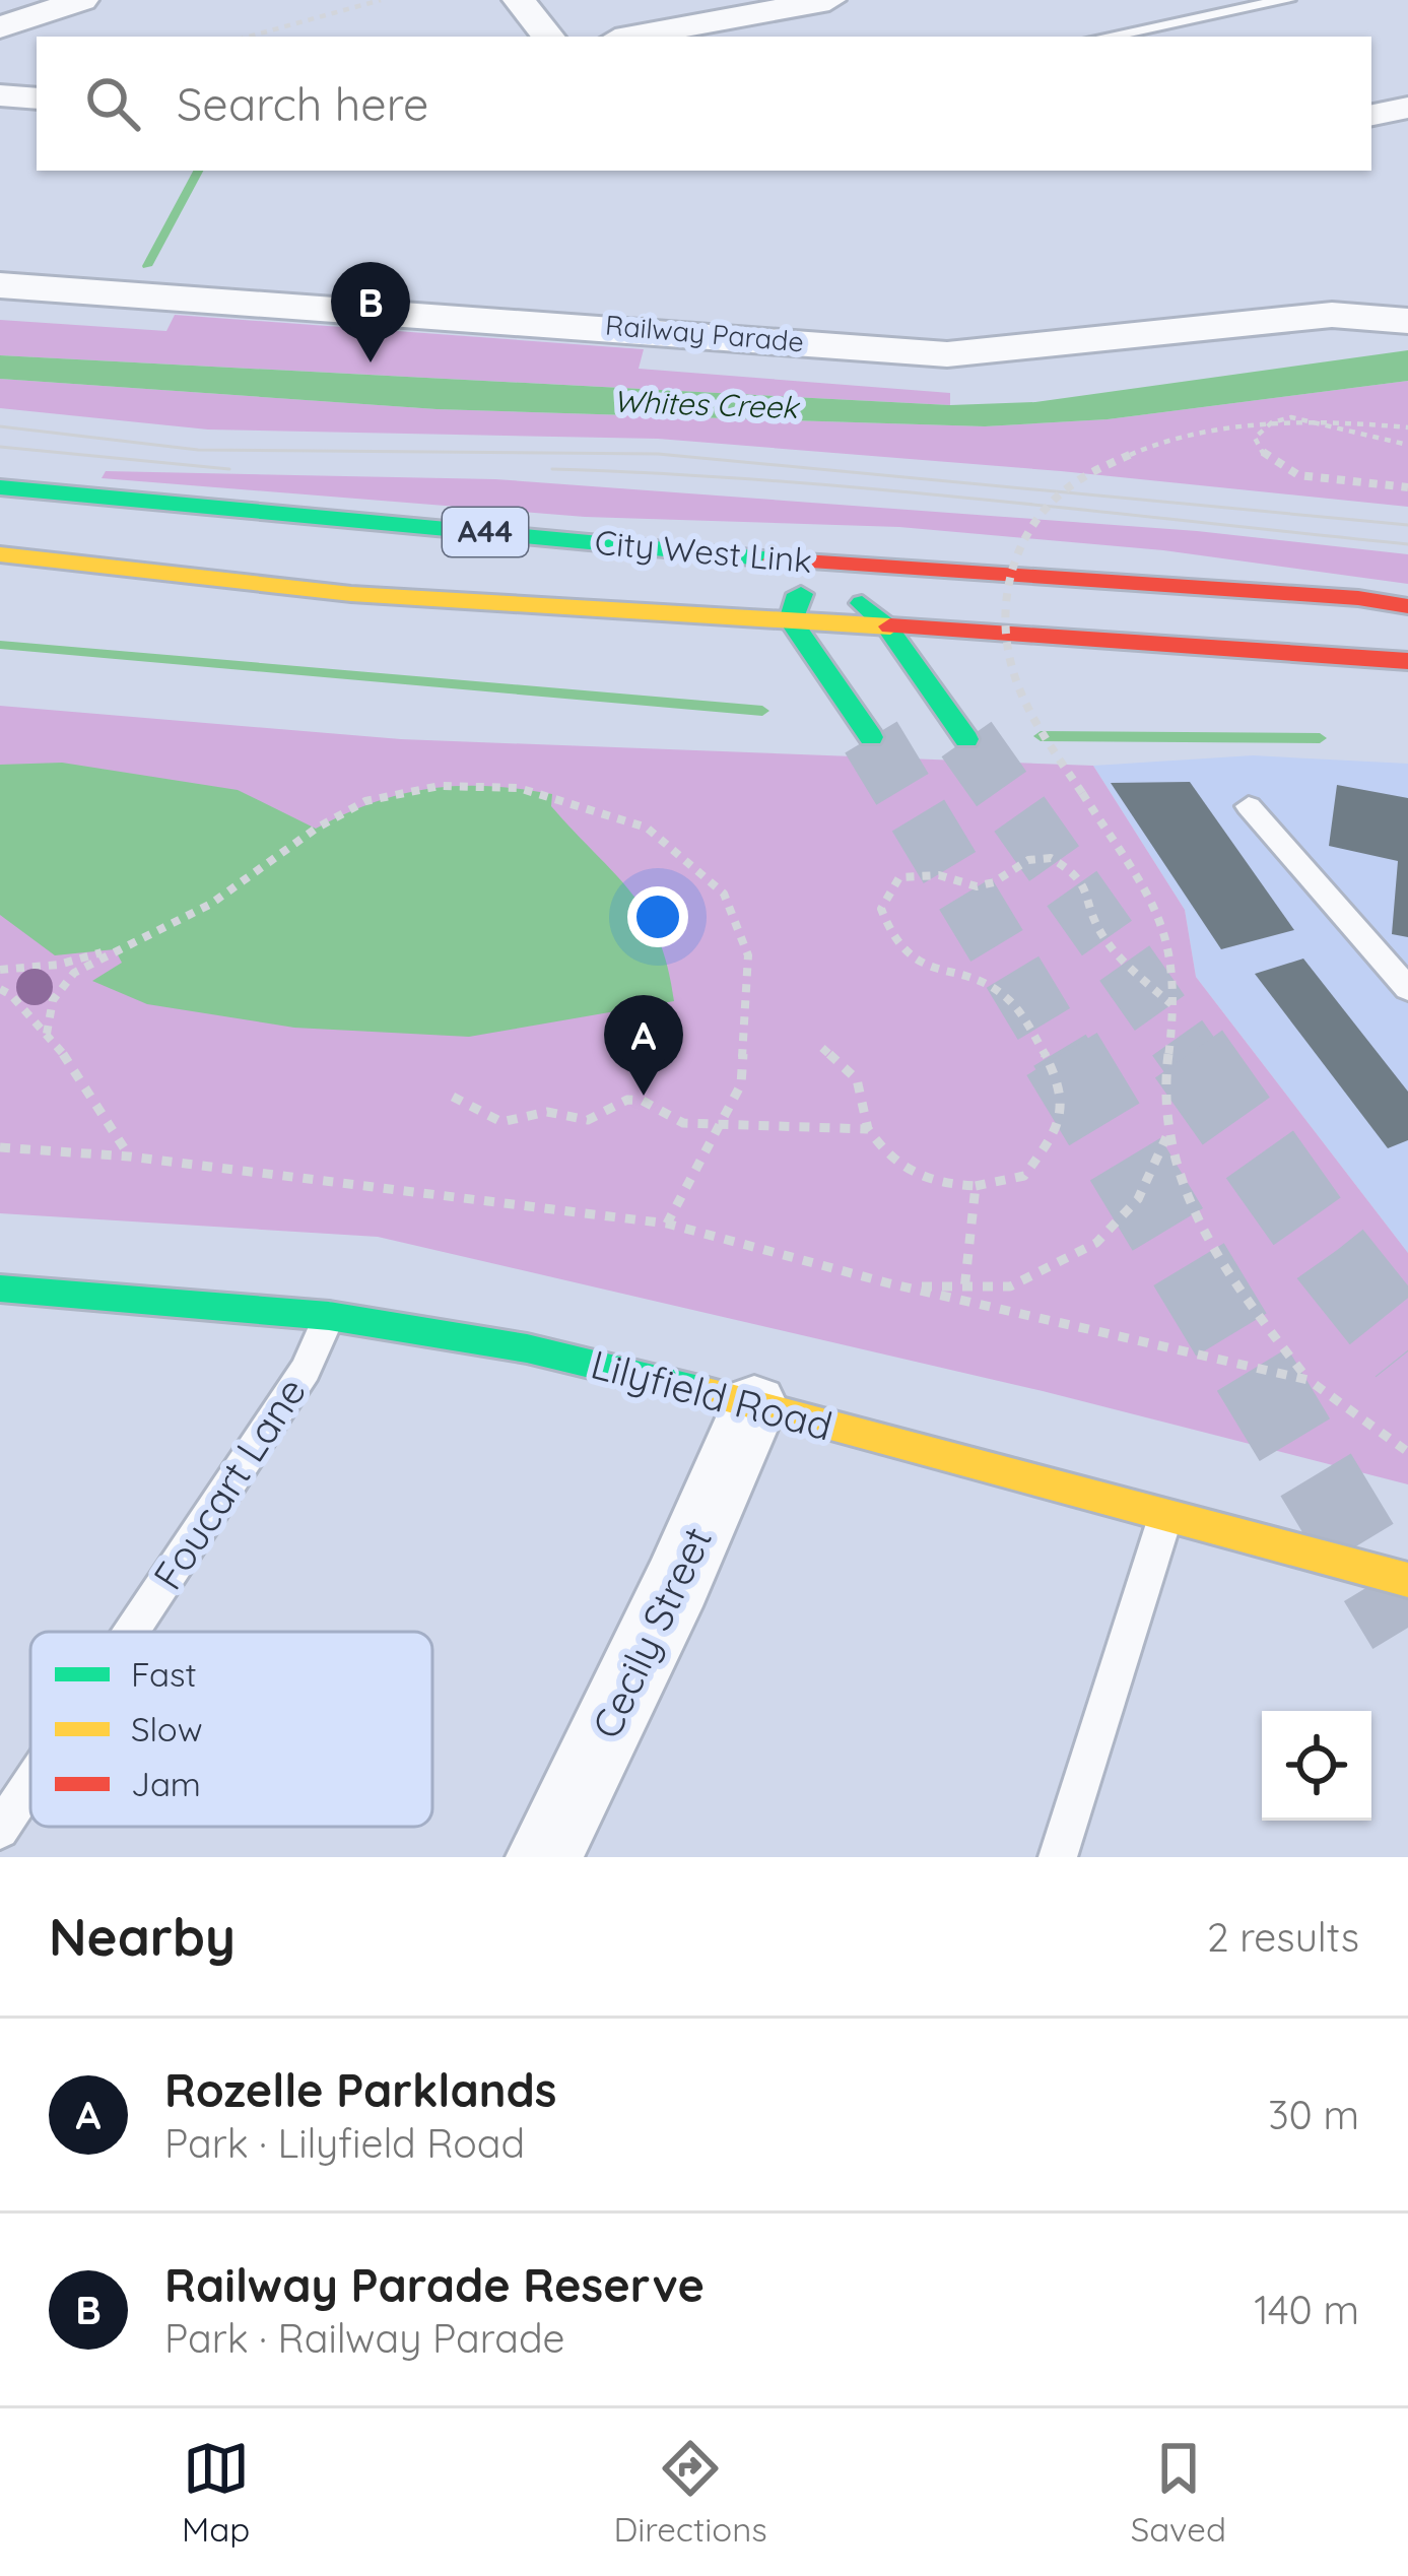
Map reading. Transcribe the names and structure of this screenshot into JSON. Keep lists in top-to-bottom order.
{
  "streets": {
    "main road": ["A44", "City West Link", "Lilyfield Road"],
    "street": ["Railway Parade", "Cecily Street"],
    "lane": ["Foucart Lane"]
  },
  "crossings": [
    ["Lilyfield Road", "Foucart Lane"],
    ["Lilyfield Road", "Cecily Street"]
  ],
  "water": ["Whites Creek"],
  "legend": ["Fast", "Slow", "Jam"],
  "page": {
    "search": "Search here",
    "pins": ["B", "A"],
    "heading": ["Nearby", "2 results"],
    "list": [
      {
        "mark": "A",
        "name": "Rozelle Parklands",
        "note": "Park · Lilyfield Road",
        "value": "30 m"
      },
      {
        "mark": "B",
        "name": "Railway Parade Reserve",
        "note": "Park · Railway Parade",
        "value": "140 m"
      }
    ],
    "nav": ["Map", "Directions", "Saved"]
  }
}
